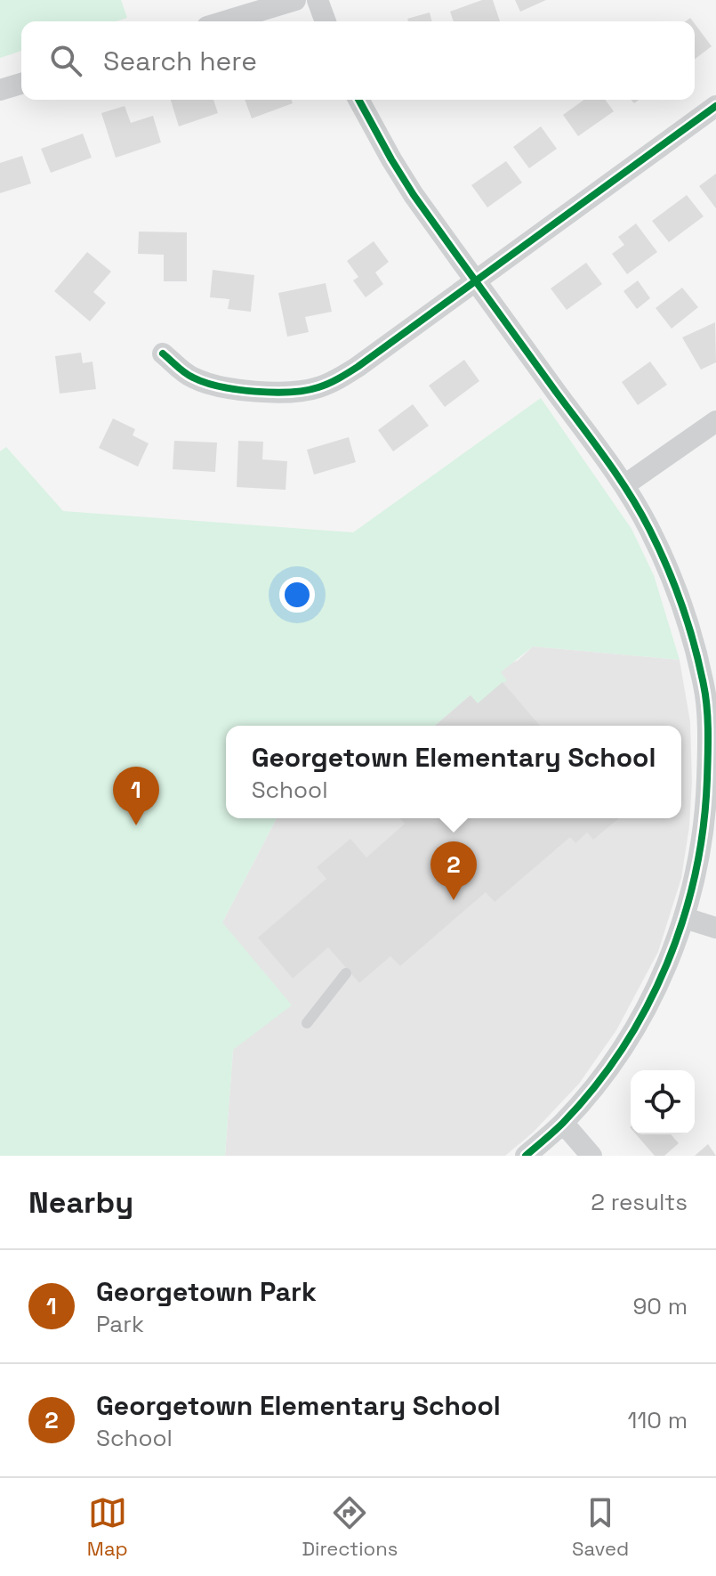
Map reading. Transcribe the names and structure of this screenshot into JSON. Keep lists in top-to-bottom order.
{
  "page": {
    "search": "Search here",
    "popup": ["Georgetown Elementary School", "School"],
    "pins": ["1", "2"],
    "heading": ["Nearby", "2 results"],
    "list": [
      {
        "mark": "1",
        "name": "Georgetown Park",
        "note": "Park",
        "value": "90 m"
      },
      {
        "mark": "2",
        "name": "Georgetown Elementary School",
        "note": "School",
        "value": "110 m"
      }
    ],
    "nav": ["Map", "Directions", "Saved"]
  }
}
